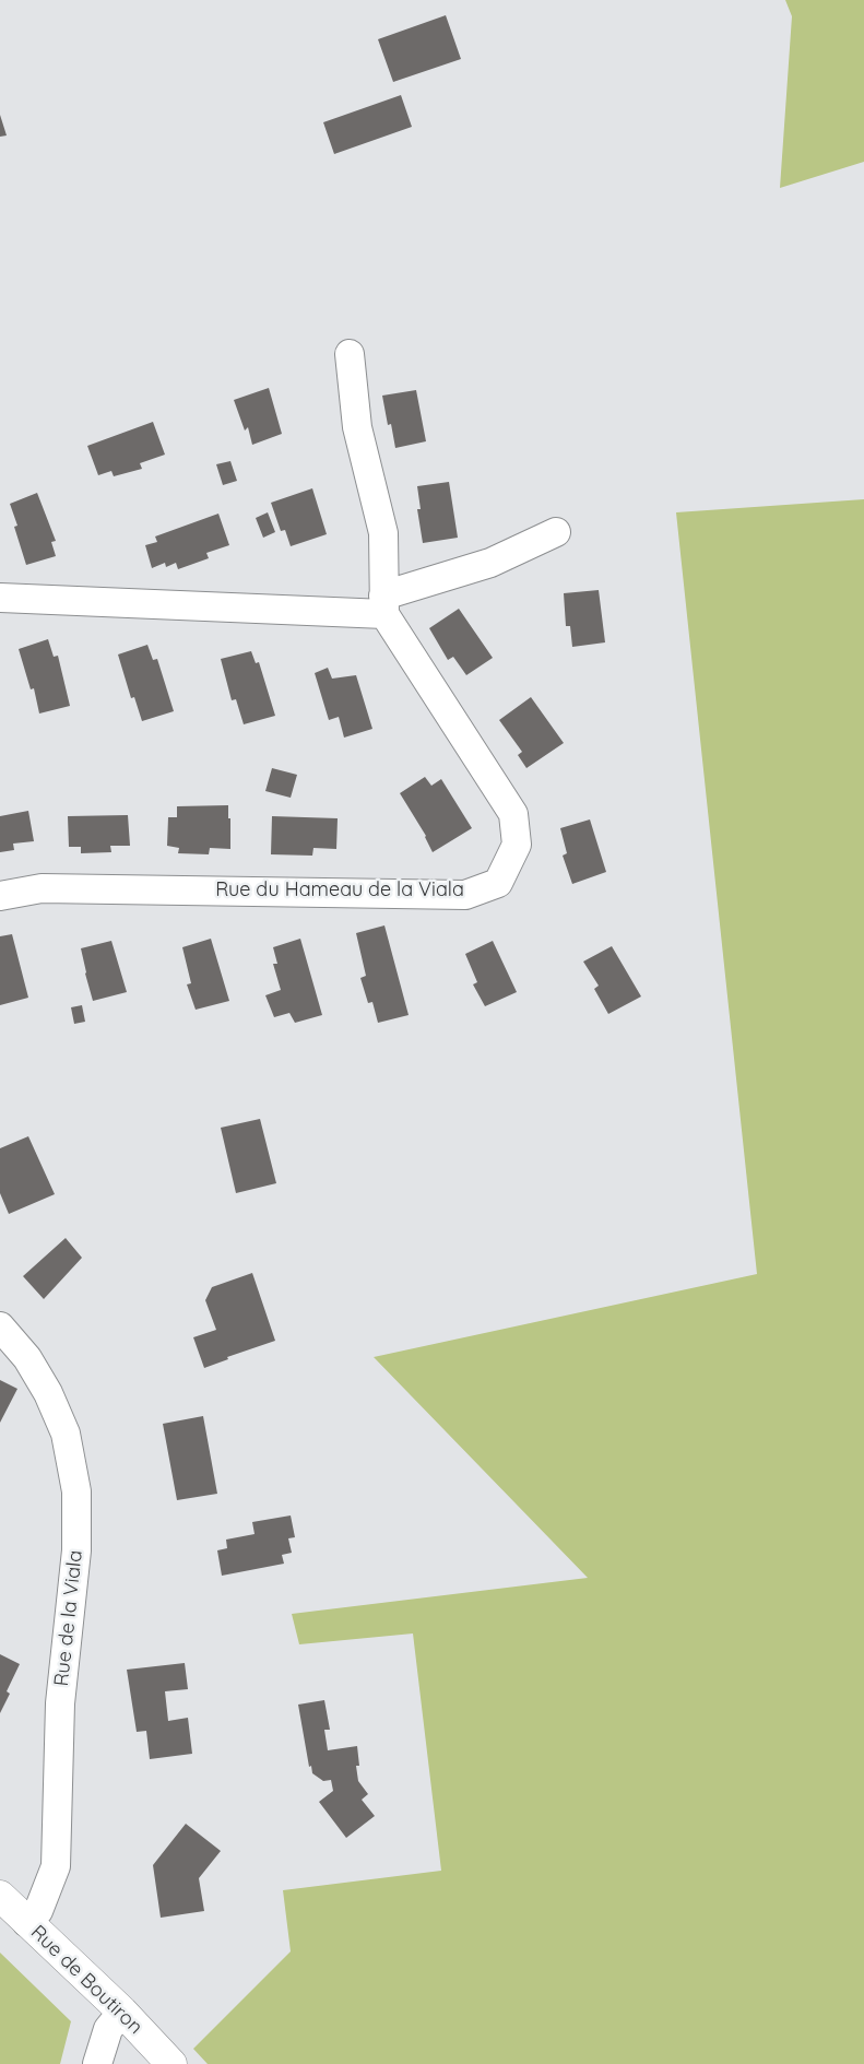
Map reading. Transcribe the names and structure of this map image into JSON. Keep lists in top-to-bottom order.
{
  "streets": {
    "main road": ["Rue de Boutiron"],
    "street": ["Rue du Hameau de la Viala", "Rue de la Viala"]
  },
  "crossings": [
    ["Rue de la Viala", "Rue de Boutiron"]
  ]
}
